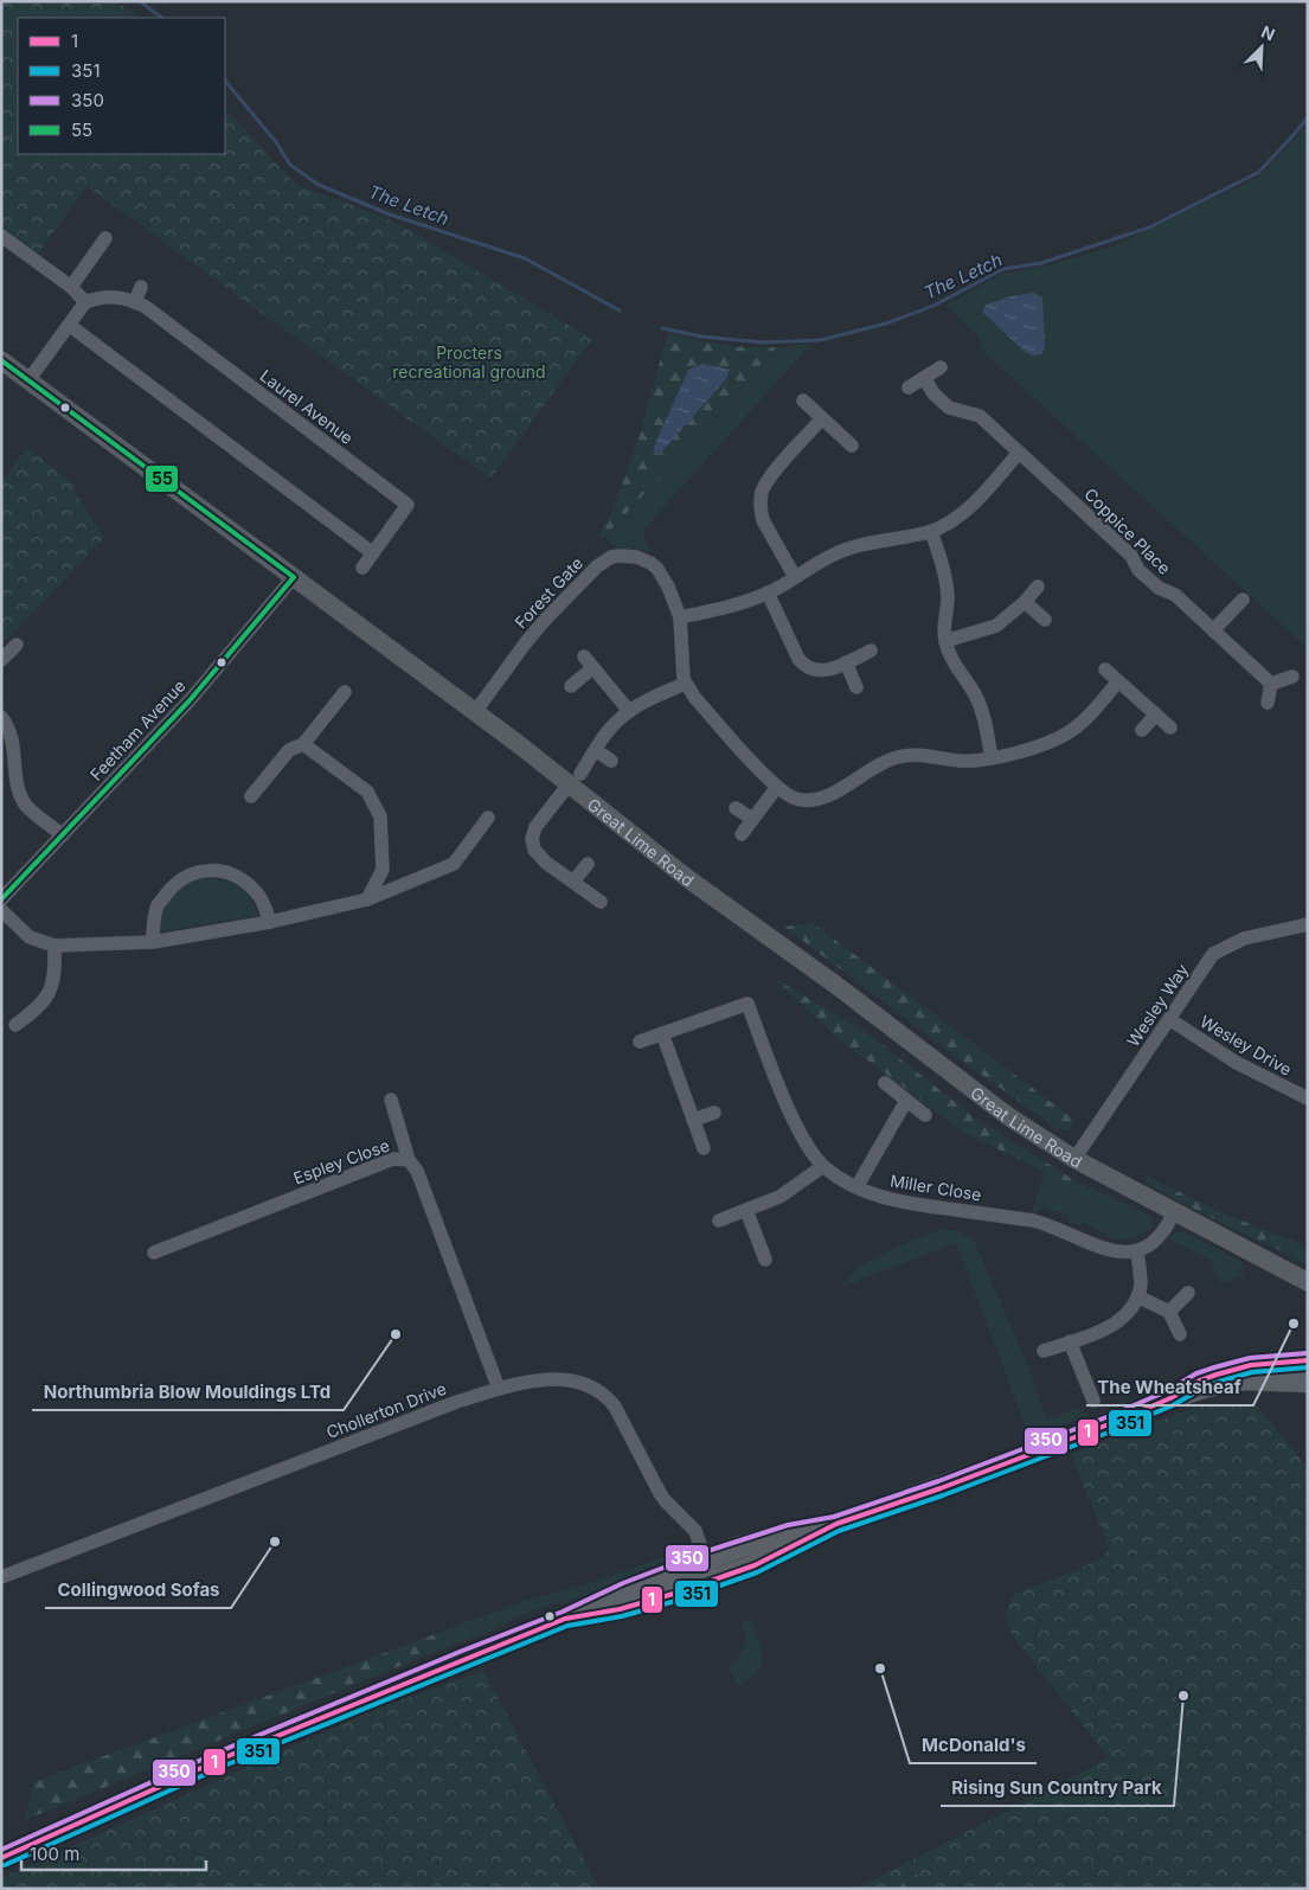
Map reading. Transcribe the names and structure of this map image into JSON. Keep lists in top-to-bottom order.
{
  "streets": {
    "main road": ["Great Lime Road"],
    "street": [
      "Laurel Avenue",
      "Coppice Place",
      "Forest Gate",
      "Feetham Avenue",
      "Wesley Way",
      "Wesley Drive",
      "Espley Close",
      "Miller Close",
      "Chollerton Drive"
    ]
  },
  "crossings": [
    ["Forest Gate", "Great Lime Road"],
    ["Feetham Avenue", "Great Lime Road"],
    ["Great Lime Road", "Wesley Way"],
    ["Wesley Way", "Wesley Drive"],
    ["Espley Close", "Chollerton Drive"]
  ],
  "water": ["The Letch"],
  "parks": ["Procters recreational ground"],
  "places": [
    "The Wheatsheaf",
    "Northumbria Blow Mouldings LTd",
    "Collingwood Sofas",
    "McDonald's",
    "Rising Sun Country Park"
  ],
  "lines": [
    "transit line 55",
    "transit line 350",
    "transit line 1",
    "transit line 351"
  ],
  "legend": [
    "1",
    "351",
    "350",
    "55"
  ],
  "scale_bar": "100 m",
  "north": "top right"
}
